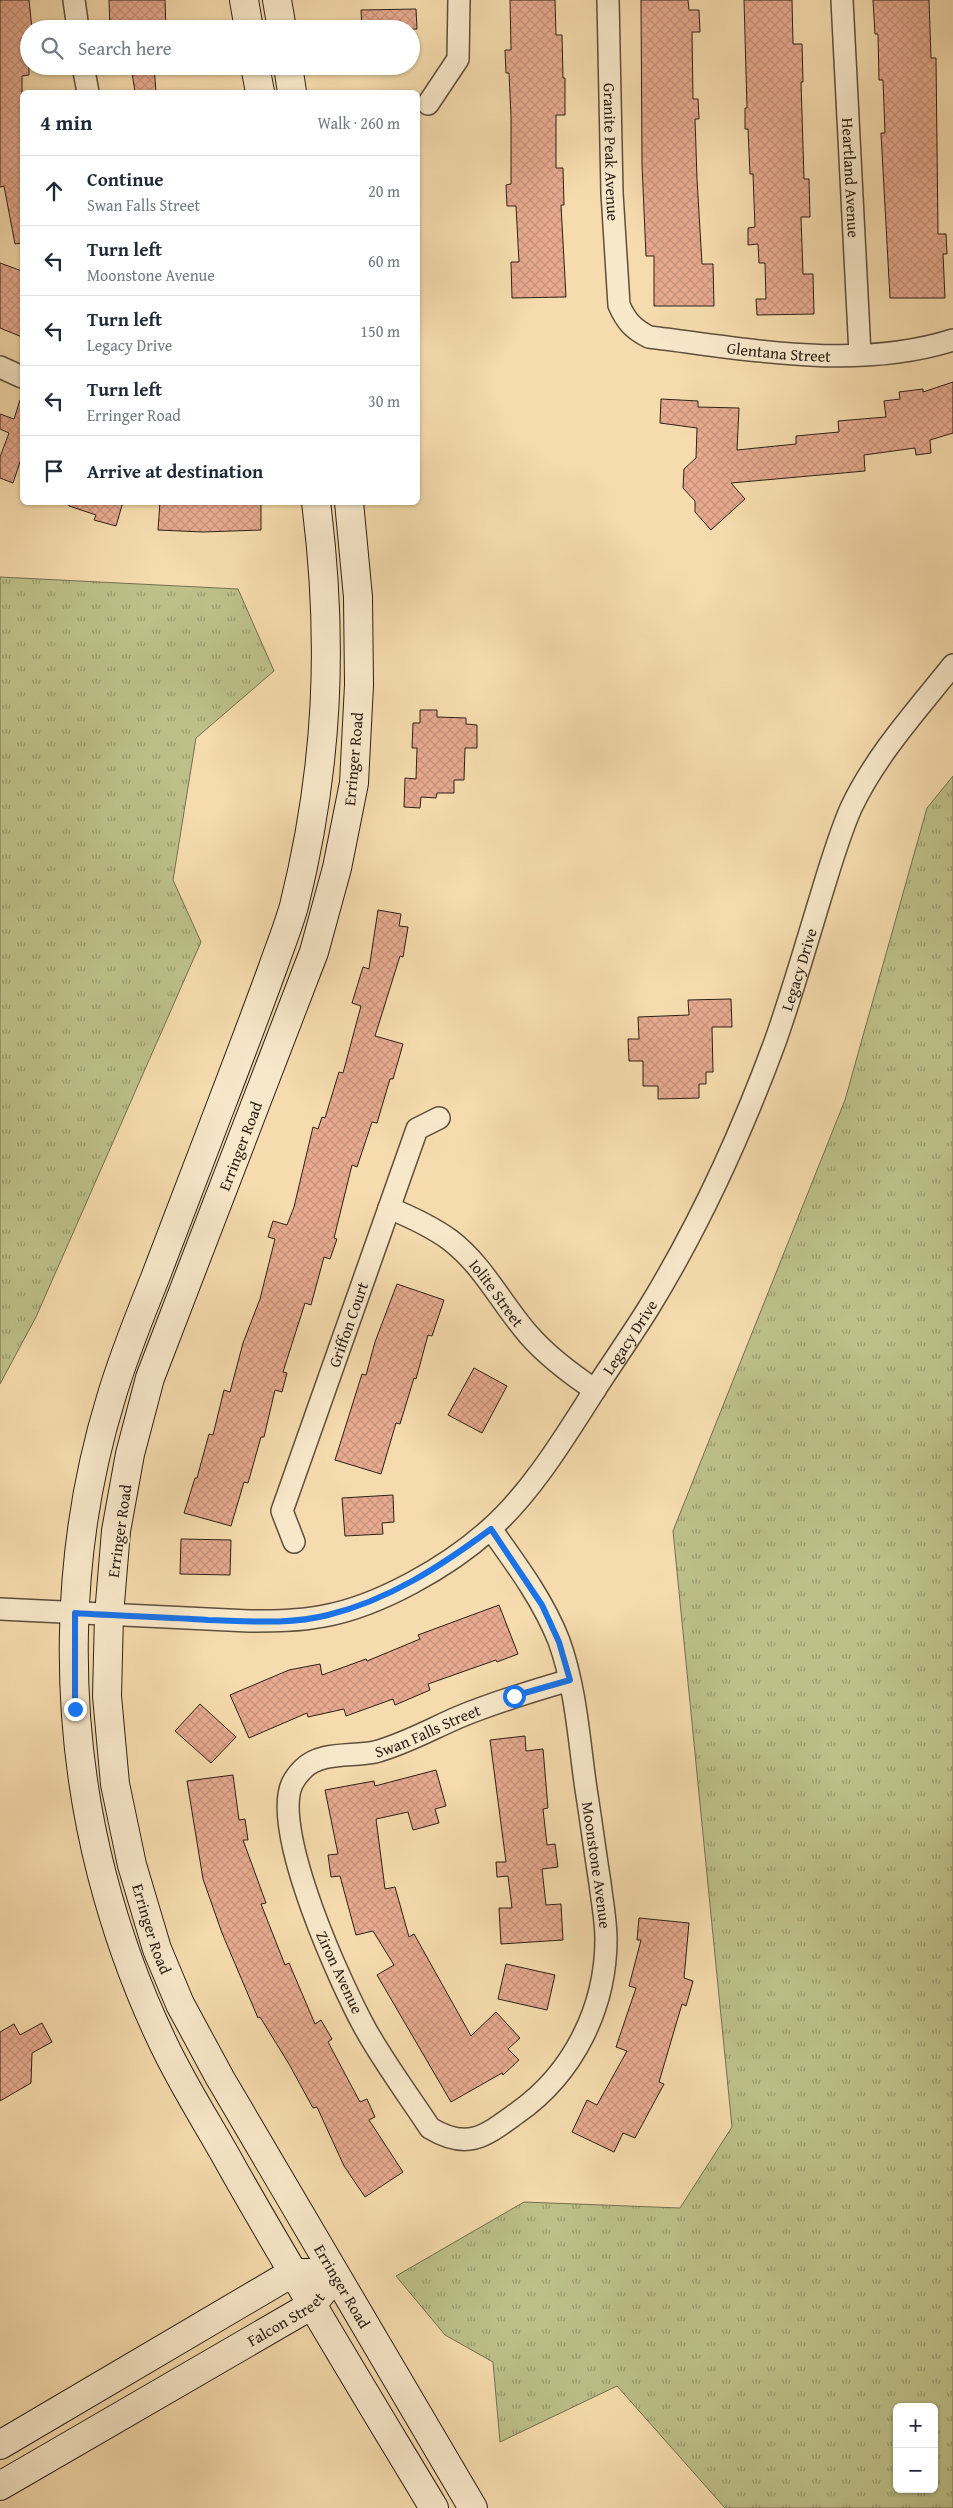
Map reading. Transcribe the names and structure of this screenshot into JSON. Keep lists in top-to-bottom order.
{
  "streets": {
    "main road": ["Erringer Road", "Falcon Street"],
    "street": [
      "Granite Peak Avenue",
      "Heartland Avenue",
      "Glentana Street",
      "Legacy Drive",
      "Iolite Street",
      "Griffon Court",
      "Swan Falls Street",
      "Moonstone Avenue",
      "Ziron Avenue"
    ]
  },
  "crossings": [
    ["Granite Peak Avenue", "Glentana Street"],
    ["Heartland Avenue", "Glentana Street"],
    ["Erringer Road", "Legacy Drive"],
    ["Erringer Road", "Falcon Street"],
    ["Legacy Drive", "Iolite Street"],
    ["Legacy Drive", "Moonstone Avenue"],
    ["Iolite Street", "Griffon Court"],
    ["Swan Falls Street", "Moonstone Avenue"],
    ["Swan Falls Street", "Ziron Avenue"],
    ["Moonstone Avenue", "Ziron Avenue"]
  ],
  "page": {
    "search": "Search here",
    "heading": ["4 min", "Walk · 260 m"],
    "list": [
      ["Continue", "Swan Falls Street", "20 m"],
      ["Turn left", "Moonstone Avenue", "60 m"],
      ["Turn left", "Legacy Drive", "150 m"],
      ["Turn left", "Erringer Road", "30 m"],
      "Arrive at destination"
    ],
    "map_buttons": ["+", "−"]
  }
}
